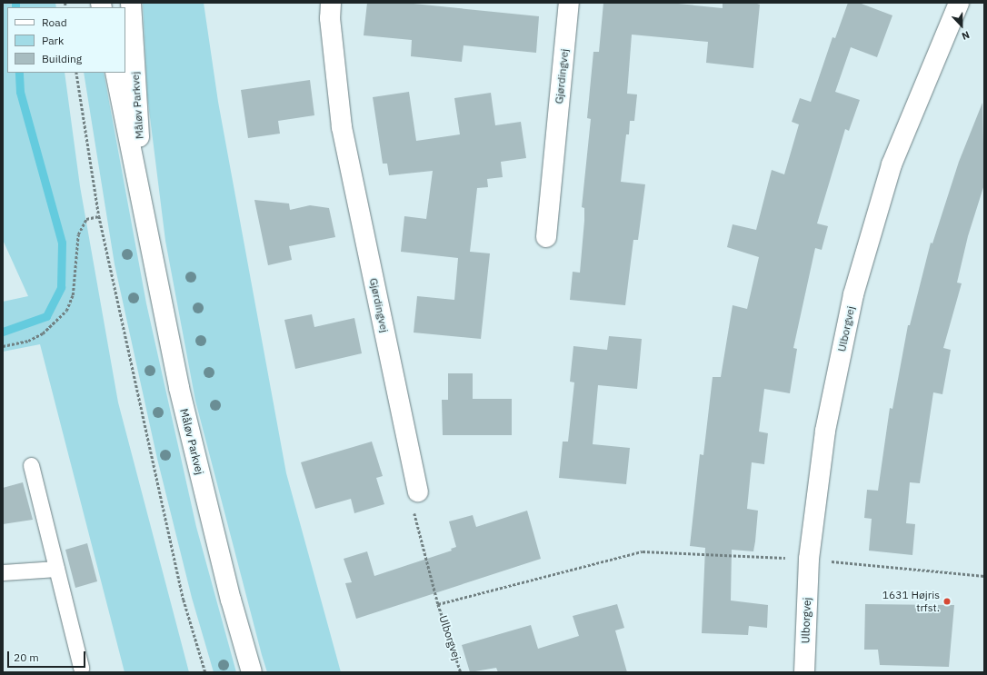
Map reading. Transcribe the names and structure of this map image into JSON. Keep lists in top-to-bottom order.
{
  "streets": {
    "street": ["Gjørdingvej", "Måløv Parkvej", "Ulborgvej"]
  },
  "places": ["1631 Højris trfst."],
  "legend": ["Road", "Park", "Building"],
  "scale_bar": "20 m",
  "north": "bottom"
}
